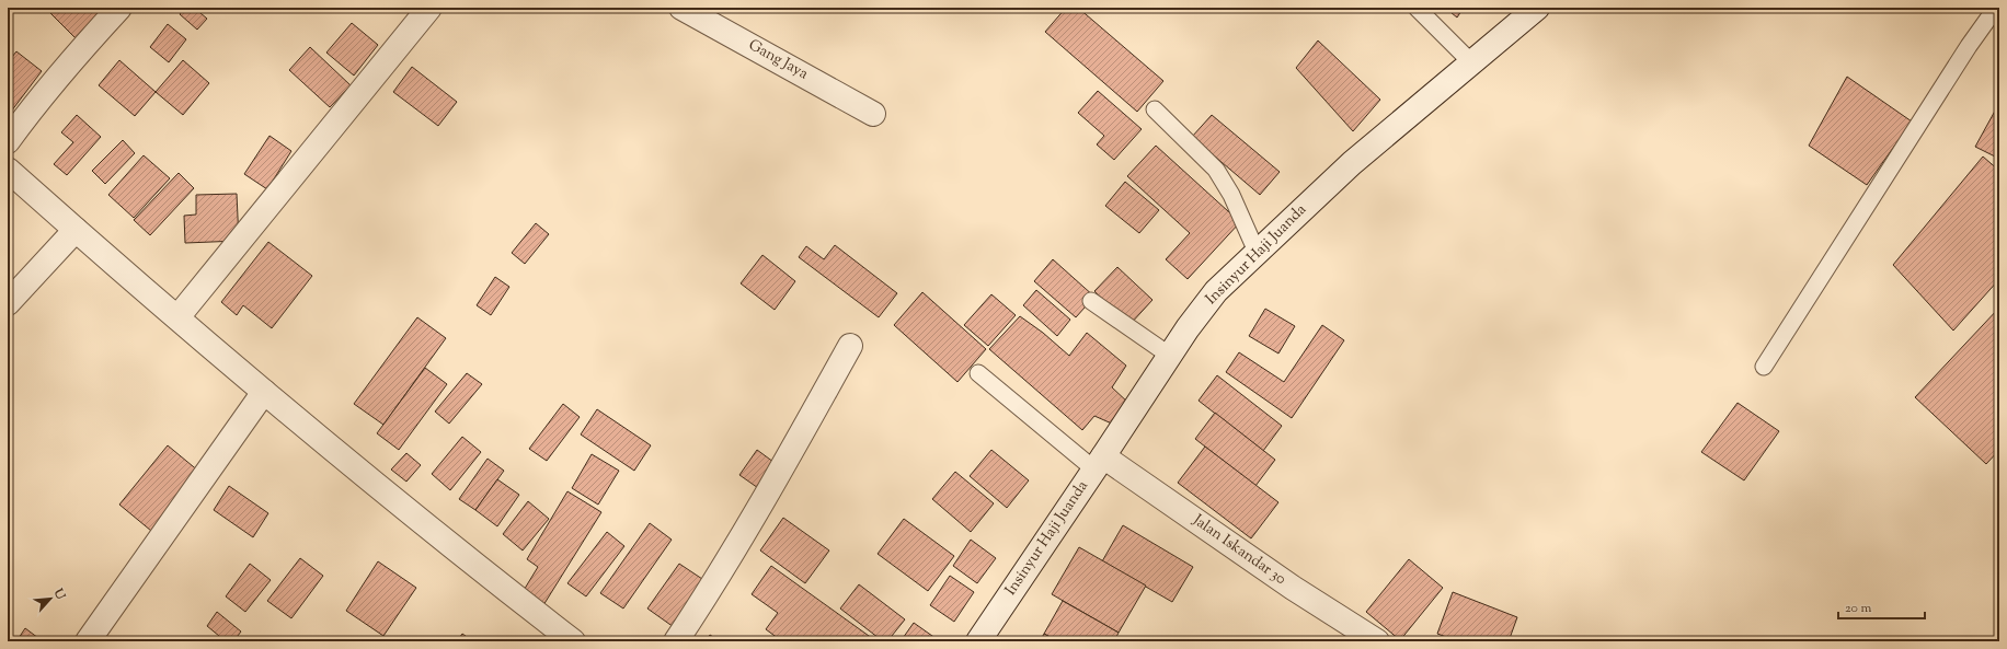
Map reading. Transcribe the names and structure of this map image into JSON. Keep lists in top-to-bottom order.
{
  "streets": {
    "street": ["Gang Jaya", "Insinyur Haji Juanda", "Jalan Iskandar 30"]
  },
  "crossings": [
    ["Insinyur Haji Juanda", "Jalan Iskandar 30"]
  ],
  "scale_bar": "20 m",
  "north": "top right"
}
